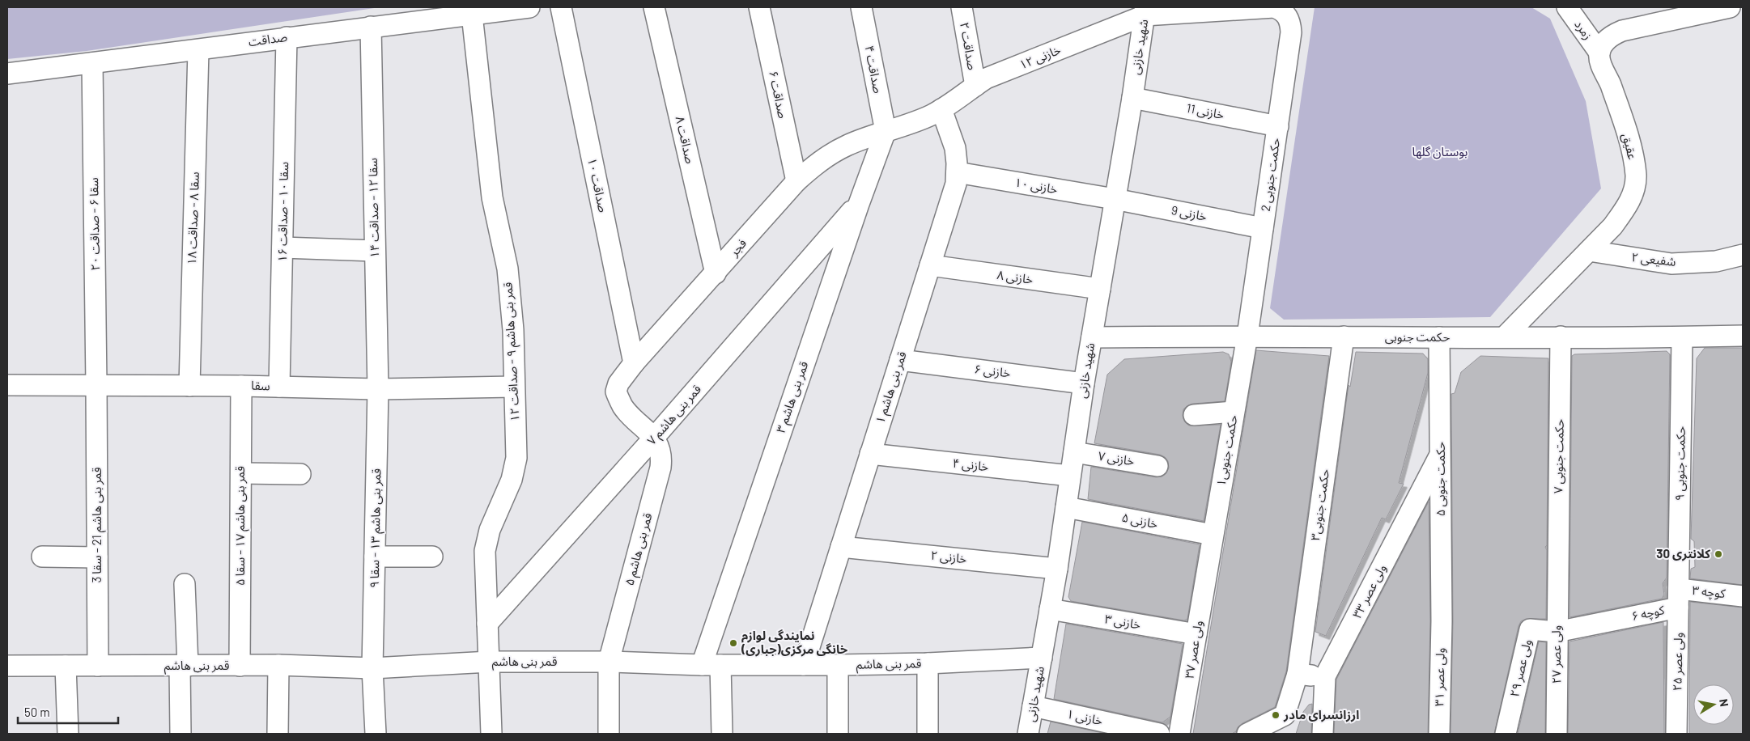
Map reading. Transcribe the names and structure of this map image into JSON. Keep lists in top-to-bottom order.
{
  "streets": {
    "street": [
      "زمرد",
      "صداقت",
      "صداقت ۲",
      "شهید خازنی",
      "خازنی ۱۲",
      "صداقت ۴",
      "صداقت ۶",
      "خازنی 11",
      "صداقت ۸",
      "عقیق",
      "حکمت جنوبی 2",
      "صداقت ۱۰",
      "خازنی ۱۰",
      "سقا ۱۲ - صداقت ۱۴",
      "سقا ۱۰ - صداقت ۱۶",
      "خازنی 9",
      "سقا ۸ - صداقت ۱۸",
      "سقا ۶ - صداقت ۲۰",
      "فجر",
      "شفیعی ۲",
      "خازنی ۸",
      "حکمت جنوبی",
      "قمر بنی هاشم ۹ - صداقت ۱۲",
      "خازنی ۶",
      "سقا",
      "قمر بنی هاشم ۱",
      "قمر بنی هاشم ۳",
      "قمر بنی هاشم ۷",
      "حکمت جنوبی۱",
      "حکمت جنوبی ۷",
      "خازنی ۷",
      "حکمت جنوبی ۹",
      "خازنی ۴",
      "حکمت جنوبی ۵",
      "حکمت جنوبی۳",
      "خازنی ۵",
      "قمر بنی هاشم 21 - سقا 3",
      "قمر بنی هاشم ۱۷ - سقا ۵",
      "قمر بنی هاشم ۱۳ - سقا ۹",
      "قمر بنی هاشم ۵",
      "خازنی ۲",
      "ولی عصر ۳۳",
      "کوچه ۳",
      "کوچه ۶",
      "خازنی ۳",
      "ولی عصر ۳۷",
      "ولی عصر ۲۷",
      "قمر بنی هاشم",
      "ولی عصر ۲۵",
      "ولی عصر ۲۹",
      "ولی عصر ۳۱",
      "خازنی ۱"
    ]
  },
  "crossings": [
    ["زمرد", "عقیق"],
    ["صداقت", "سقا ۱۲ - صداقت ۱۴"],
    ["صداقت", "سقا ۱۰ - صداقت ۱۶"],
    ["صداقت", "سقا ۸ - صداقت ۱۸"],
    ["صداقت", "سقا ۶ - صداقت ۲۰"],
    ["صداقت", "قمر بنی هاشم ۹ - صداقت ۱۲"],
    ["صداقت ۲", "خازنی ۱۲"],
    ["شهید خازنی", "خازنی ۱۲"],
    ["شهید خازنی", "خازنی 11"],
    ["شهید خازنی", "خازنی ۱۰"],
    ["شهید خازنی", "خازنی 9"],
    ["شهید خازنی", "خازنی ۸"],
    ["شهید خازنی", "حکمت جنوبی"],
    ["شهید خازنی", "خازنی ۶"],
    ["شهید خازنی", "خازنی ۷"],
    ["شهید خازنی", "خازنی ۴"],
    ["شهید خازنی", "خازنی ۵"],
    ["شهید خازنی", "خازنی ۲"],
    ["شهید خازنی", "خازنی ۳"],
    ["شهید خازنی", "قمر بنی هاشم"],
    ["شهید خازنی", "خازنی ۱"],
    ["خازنی ۱۲", "حکمت جنوبی 2"],
    ["خازنی ۱۲", "فجر"],
    ["خازنی ۱۲", "قمر بنی هاشم ۱"],
    ["صداقت ۴", "فجر"],
    ["صداقت ۴", "قمر بنی هاشم ۳"],
    ["صداقت ۶", "فجر"],
    ["خازنی 11", "حکمت جنوبی 2"],
    ["صداقت ۸", "فجر"],
    ["عقیق", "شفیعی ۲"],
    ["عقیق", "حکمت جنوبی"],
    ["حکمت جنوبی 2", "خازنی 9"],
    ["حکمت جنوبی 2", "حکمت جنوبی"],
    ["حکمت جنوبی 2", "حکمت جنوبی۱"],
    ["صداقت ۱۰", "فجر"],
    ["خازنی ۱۰", "خازنی 9"],
    ["خازنی ۱۰", "قمر بنی هاشم ۱"],
    ["سقا ۱۲ - صداقت ۱۴", "سقا"],
    ["سقا ۱۲ - صداقت ۱۴", "قمر بنی هاشم ۱۳ - سقا ۹"],
    ["سقا ۱۰ - صداقت ۱۶", "سقا"],
    ["سقا ۸ - صداقت ۱۸", "سقا"],
    ["سقا ۶ - صداقت ۲۰", "سقا"],
    ["سقا ۶ - صداقت ۲۰", "قمر بنی هاشم 21 - سقا 3"],
    ["فجر", "قمر بنی هاشم ۱"],
    ["فجر", "قمر بنی هاشم ۳"],
    ["فجر", "قمر بنی هاشم ۷"],
    ["فجر", "قمر بنی هاشم ۵"],
    ["خازنی ۸", "قمر بنی هاشم ۱"],
    ["حکمت جنوبی", "حکمت جنوبی۱"],
    ["حکمت جنوبی", "حکمت جنوبی ۷"],
    ["حکمت جنوبی", "حکمت جنوبی ۹"],
    ["حکمت جنوبی", "حکمت جنوبی ۵"],
    ["حکمت جنوبی", "حکمت جنوبی۳"],
    ["قمر بنی هاشم ۹ - صداقت ۱۲", "سقا"],
    ["قمر بنی هاشم ۹ - صداقت ۱۲", "قمر بنی هاشم ۷"],
    ["قمر بنی هاشم ۹ - صداقت ۱۲", "قمر بنی هاشم"],
    ["خازنی ۶", "قمر بنی هاشم ۱"],
    ["سقا", "قمر بنی هاشم 21 - سقا 3"],
    ["سقا", "قمر بنی هاشم ۱۷ - سقا ۵"],
    ["سقا", "قمر بنی هاشم ۱۳ - سقا ۹"],
    ["قمر بنی هاشم ۱", "خازنی ۴"],
    ["قمر بنی هاشم ۱", "خازنی ۲"],
    ["قمر بنی هاشم ۱", "قمر بنی هاشم"],
    ["قمر بنی هاشم ۳", "قمر بنی هاشم ۷"],
    ["قمر بنی هاشم ۳", "قمر بنی هاشم"],
    ["قمر بنی هاشم ۷", "قمر بنی هاشم ۵"],
    ["حکمت جنوبی۱", "خازنی ۵"],
    ["حکمت جنوبی۱", "ولی عصر ۳۷"],
    ["حکمت جنوبی ۷", "ولی عصر ۲۷"],
    ["حکمت جنوبی ۹", "کوچه ۳"],
    ["حکمت جنوبی ۹", "کوچه ۶"],
    ["حکمت جنوبی ۹", "ولی عصر ۲۵"],
    ["حکمت جنوبی ۵", "ولی عصر ۳۳"],
    ["حکمت جنوبی ۵", "ولی عصر ۳۱"],
    ["قمر بنی هاشم 21 - سقا 3", "قمر بنی هاشم"],
    ["قمر بنی هاشم ۱۷ - سقا ۵", "قمر بنی هاشم"],
    ["قمر بنی هاشم ۱۳ - سقا ۹", "قمر بنی هاشم"],
    ["قمر بنی هاشم ۵", "قمر بنی هاشم"],
    ["کوچه ۳", "کوچه ۶"],
    ["کوچه ۳", "ولی عصر ۲۵"],
    ["کوچه ۶", "ولی عصر ۲۷"],
    ["کوچه ۶", "ولی عصر ۲۵"],
    ["کوچه ۶", "ولی عصر ۲۹"],
    ["خازنی ۳", "ولی عصر ۳۷"],
    ["ولی عصر ۲۷", "ولی عصر ۲۹"]
  ],
  "parks": ["بوستان گلها"],
  "places": ["کلانتری 30", "نمایندگی لوازم خانگی مرکزی(جباری)", "ارزانسرای مادر"],
  "scale_bar": "50 m",
  "north": "right"
}
